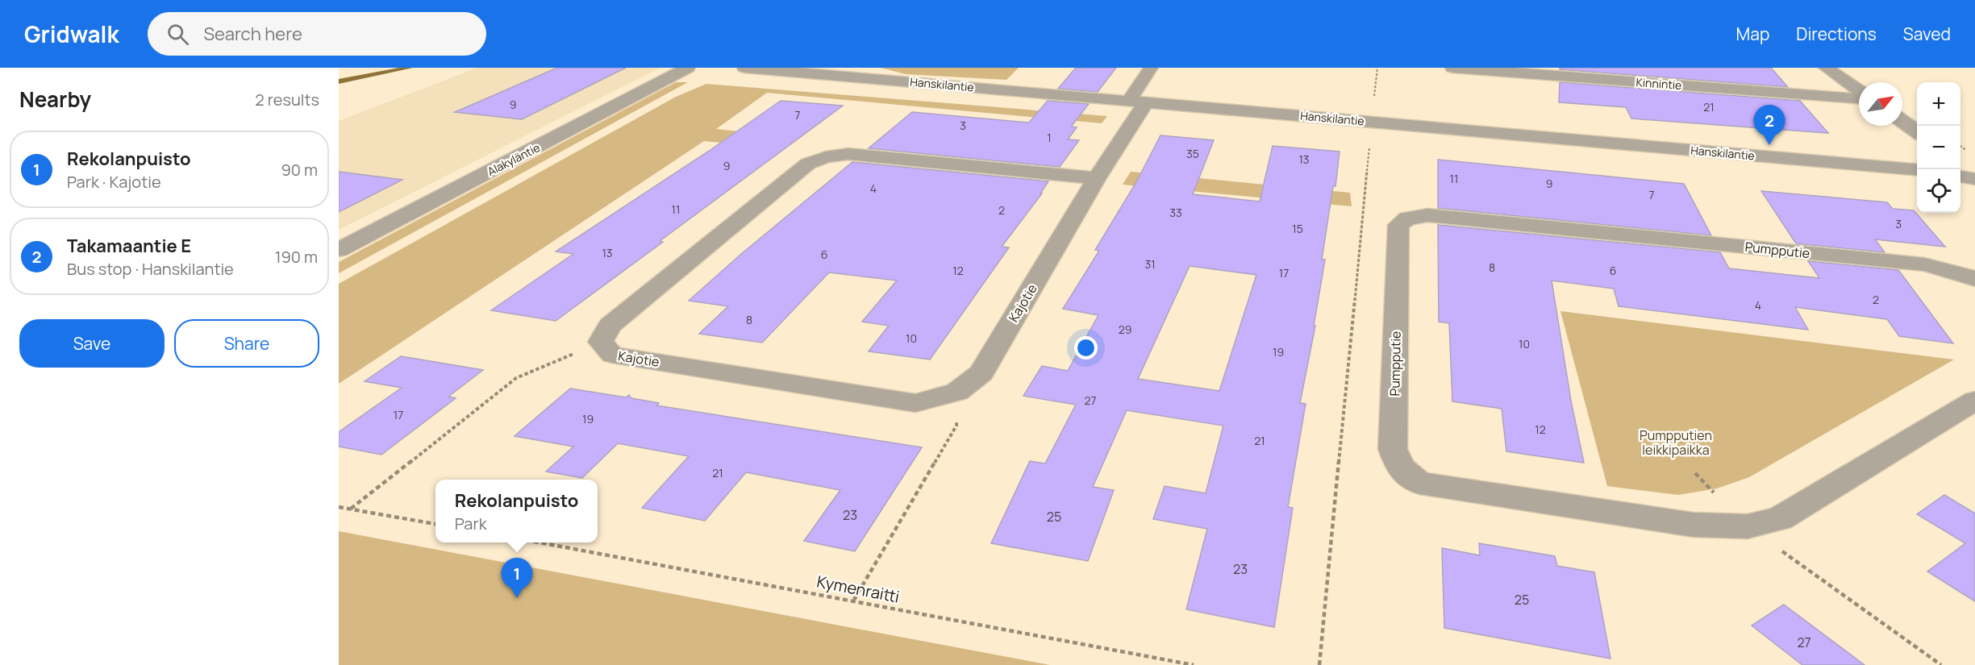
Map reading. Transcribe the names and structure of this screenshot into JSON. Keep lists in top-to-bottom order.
{
  "streets": {
    "street": [
      "Kinnintie",
      "Hanskilantie",
      "Alakyläntie",
      "Pumpputie",
      "Kajotie"
    ],
    "path": ["Kymenraitti"]
  },
  "crossings": [
    ["Hanskilantie", "Kajotie"]
  ],
  "parks": ["Pumpputien leikkipaikka"],
  "house_numbers": [
    "9",
    "21",
    "7",
    "3",
    "1",
    "35",
    "13",
    "9",
    "11",
    "9",
    "4",
    "7",
    "11",
    "2",
    "33",
    "3",
    "15",
    "13",
    "6",
    "31",
    "8",
    "12",
    "6",
    "17",
    "2",
    "4",
    "8",
    "29",
    "10",
    "10",
    "19",
    "27",
    "17",
    "19",
    "12",
    "21",
    "21",
    "23",
    "25",
    "23",
    "25",
    "27"
  ],
  "north": "top right",
  "page": {
    "header": "Gridwalk",
    "search": "Search here",
    "nav": ["Map", "Directions", "Saved"],
    "heading": ["Nearby", "2 results"],
    "map_buttons": ["+", "−"],
    "pins": ["2", "1"],
    "list": [
      {
        "mark": "1",
        "name": "Rekolanpuisto",
        "note": "Park · Kajotie",
        "value": "90 m"
      },
      {
        "mark": "2",
        "name": "Takamaantie E",
        "note": "Bus stop · Hanskilantie",
        "value": "190 m"
      }
    ],
    "buttons": ["Save", "Share"],
    "popup": ["Rekolanpuisto", "Park"]
  }
}
